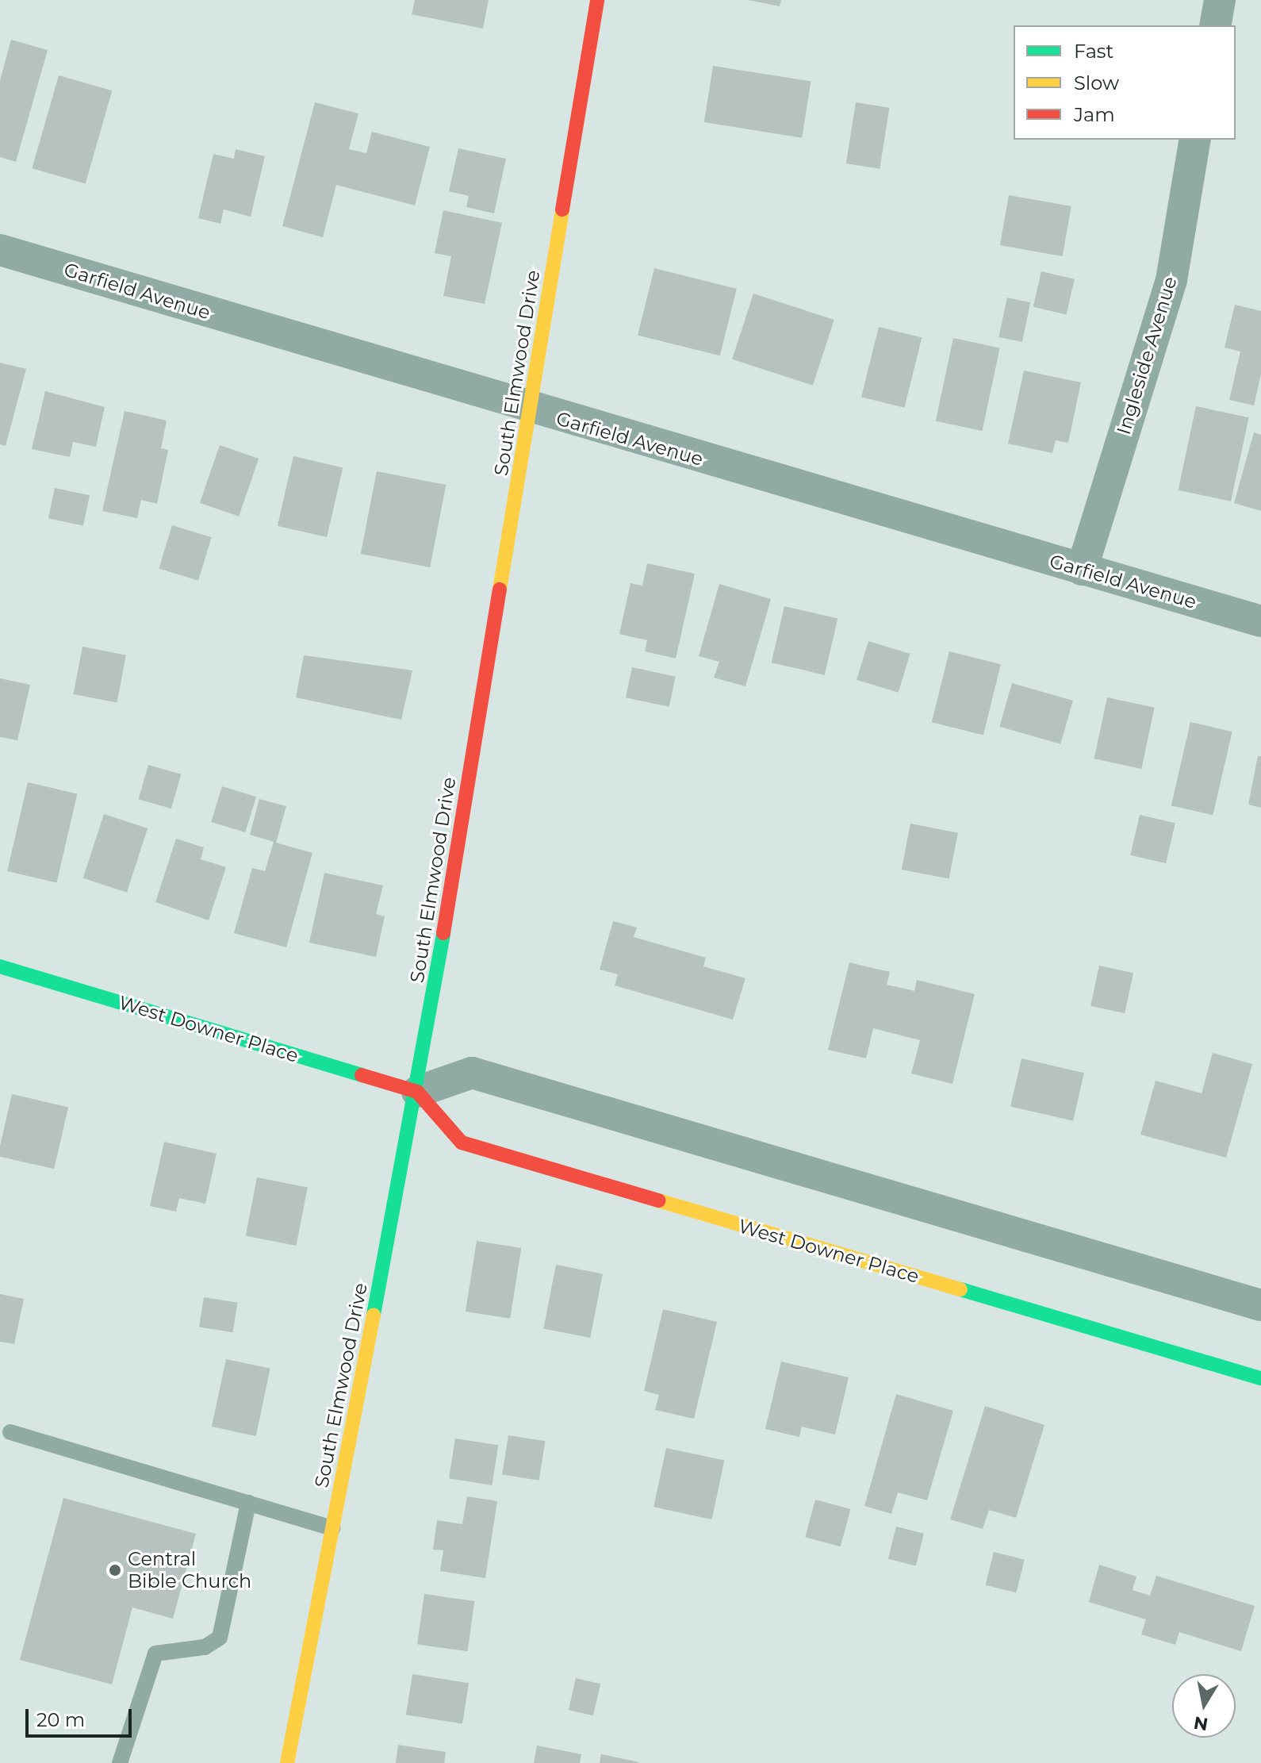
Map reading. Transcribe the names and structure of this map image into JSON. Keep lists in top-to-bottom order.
{
  "streets": {
    "street": [
      "Garfield Avenue",
      "Ingleside Avenue",
      "South Elmwood Drive",
      "West Downer Place"
    ]
  },
  "crossings": [
    ["Garfield Avenue", "Ingleside Avenue"],
    ["Garfield Avenue", "South Elmwood Drive"],
    ["South Elmwood Drive", "West Downer Place"]
  ],
  "places": ["Central Bible Church"],
  "legend": ["Fast", "Slow", "Jam"],
  "scale_bar": "20 m",
  "north": "bottom"
}
